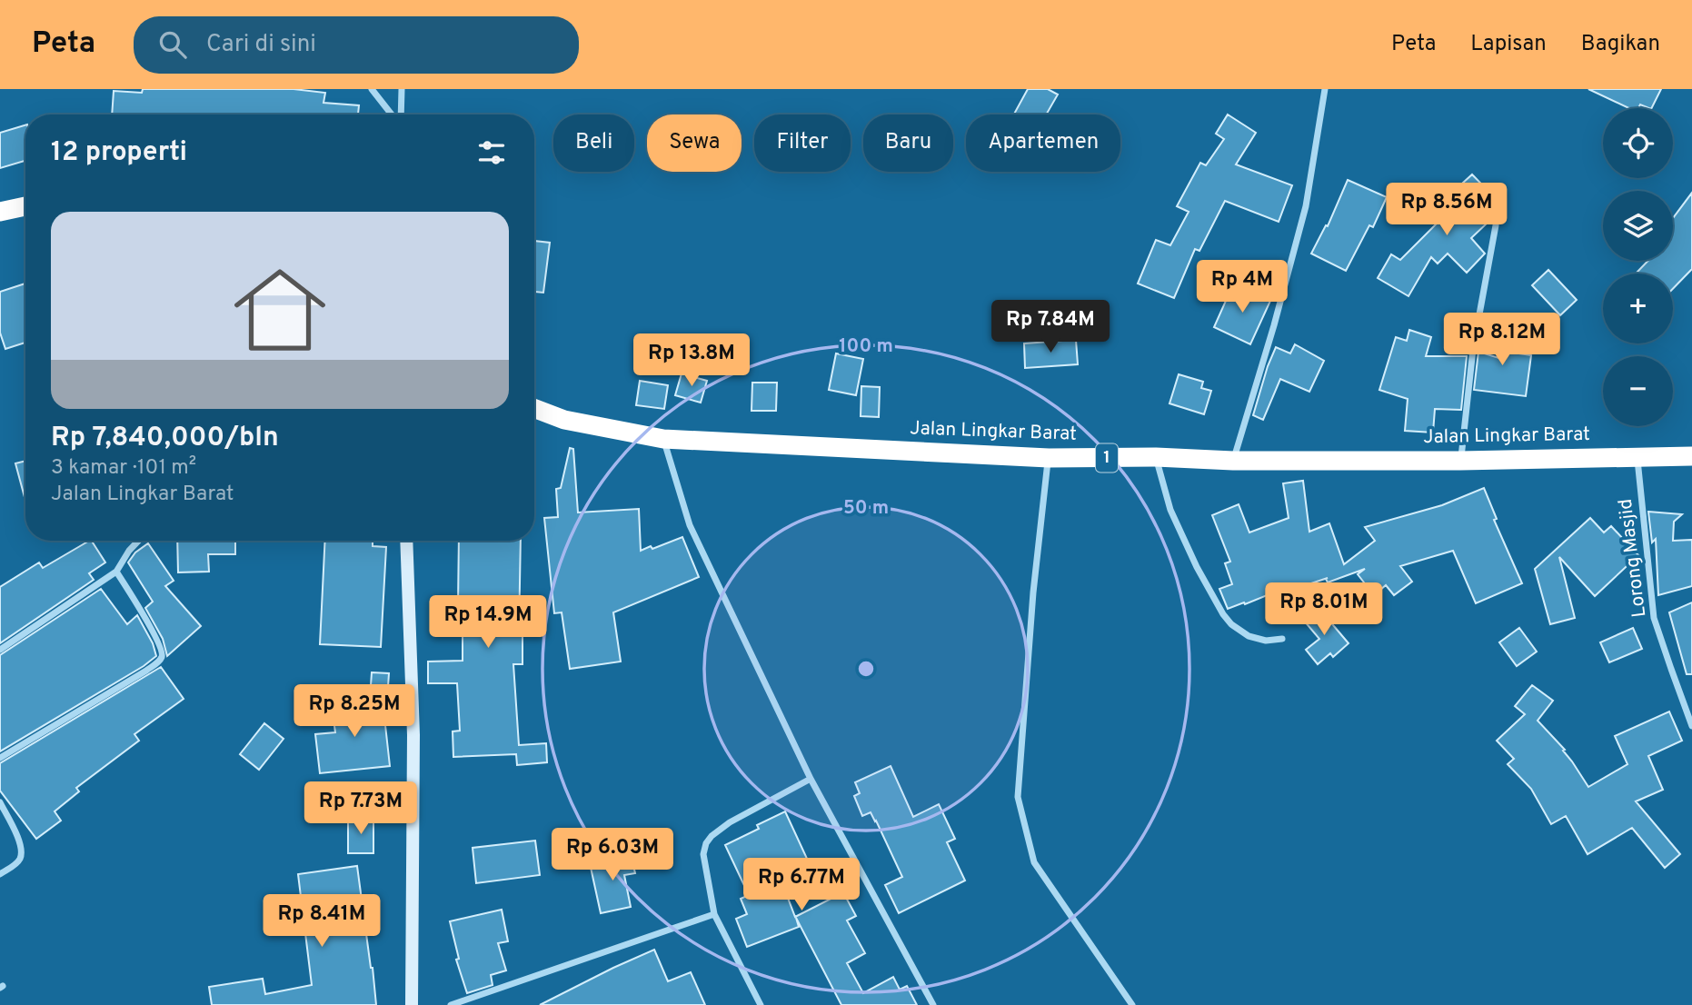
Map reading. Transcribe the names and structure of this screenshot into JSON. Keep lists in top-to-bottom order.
{
  "streets": {
    "highway": ["Jalan Lingkar Barat", "1"],
    "street": ["Lorong Masjid"]
  },
  "crossings": [
    ["Jalan Lingkar Barat", "Lorong Masjid"]
  ],
  "page": {
    "header": "Peta",
    "search": "Cari di sini",
    "nav": ["Peta", "Lapisan", "Bagikan"],
    "map_buttons": ["+", "−"],
    "chip": [
      "Beli",
      "Sewa",
      "Filter",
      "Baru",
      "Apartemen"
    ],
    "heading": "12 properti",
    "price": [
      "Rp 8.56M",
      "Rp 4M",
      "Rp 7.84M",
      "Rp 8.12M",
      "Rp 13.8M",
      "Rp 8.01M",
      "Rp 14.9M",
      "Rp 8.25M",
      "Rp 7.73M",
      "Rp 6.03M",
      "Rp 6.77M",
      "Rp 8.41M"
    ],
    "list": [
      {
        "name": "Rp 7,840,000/bln",
        "note": "3 kamar · 101 m² · Jalan Lingkar Barat"
      }
    ]
  },
  "rings": ["100 m", "50 m"]
}
